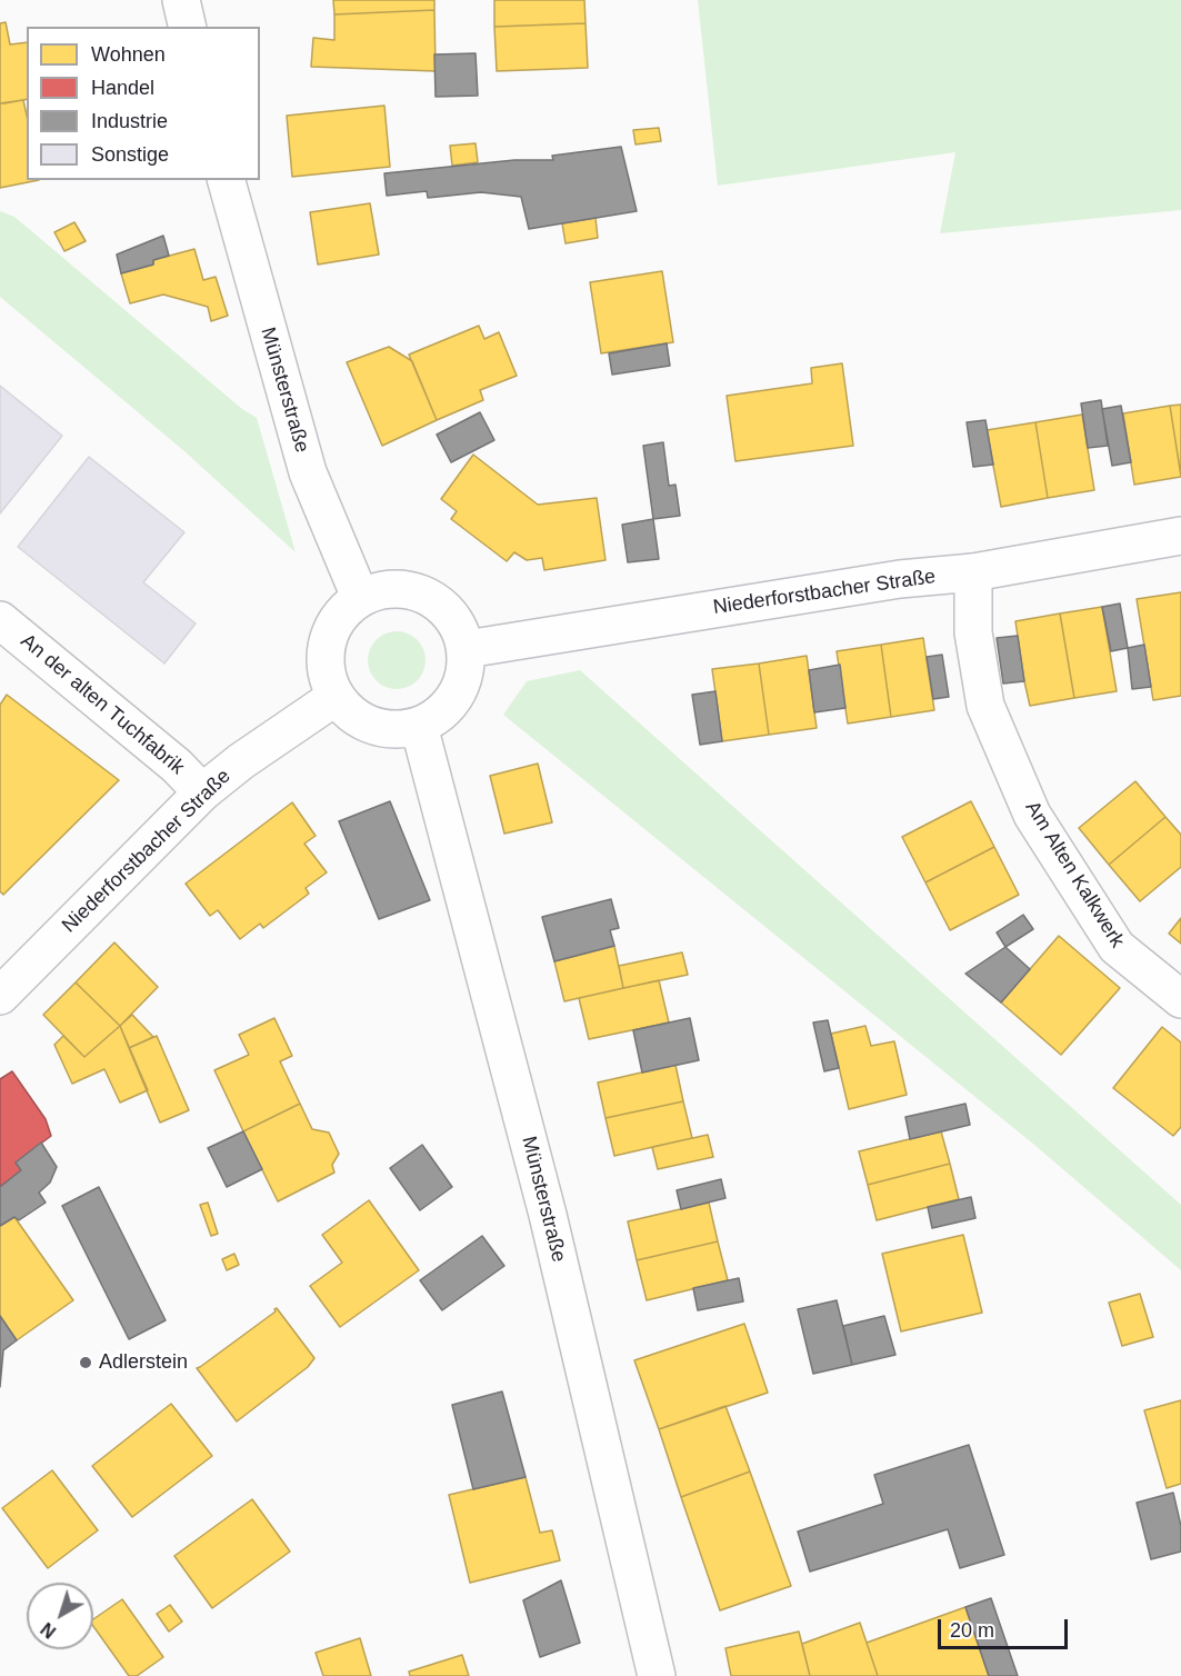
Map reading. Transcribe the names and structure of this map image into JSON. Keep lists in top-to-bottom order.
{
  "streets": {
    "street": [
      "Münsterstraße",
      "Niederforstbacher Straße",
      "An der alten Tuchfabrik",
      "Am Alten Kalkwerk"
    ]
  },
  "crossings": [
    ["Münsterstraße", "Niederforstbacher Straße"],
    ["Niederforstbacher Straße", "An der alten Tuchfabrik"],
    ["Niederforstbacher Straße", "Am Alten Kalkwerk"]
  ],
  "places": ["Adlerstein"],
  "legend": [
    "Wohnen",
    "Handel",
    "Industrie",
    "Sonstige"
  ],
  "scale_bar": "20 m",
  "north": "bottom left"
}
